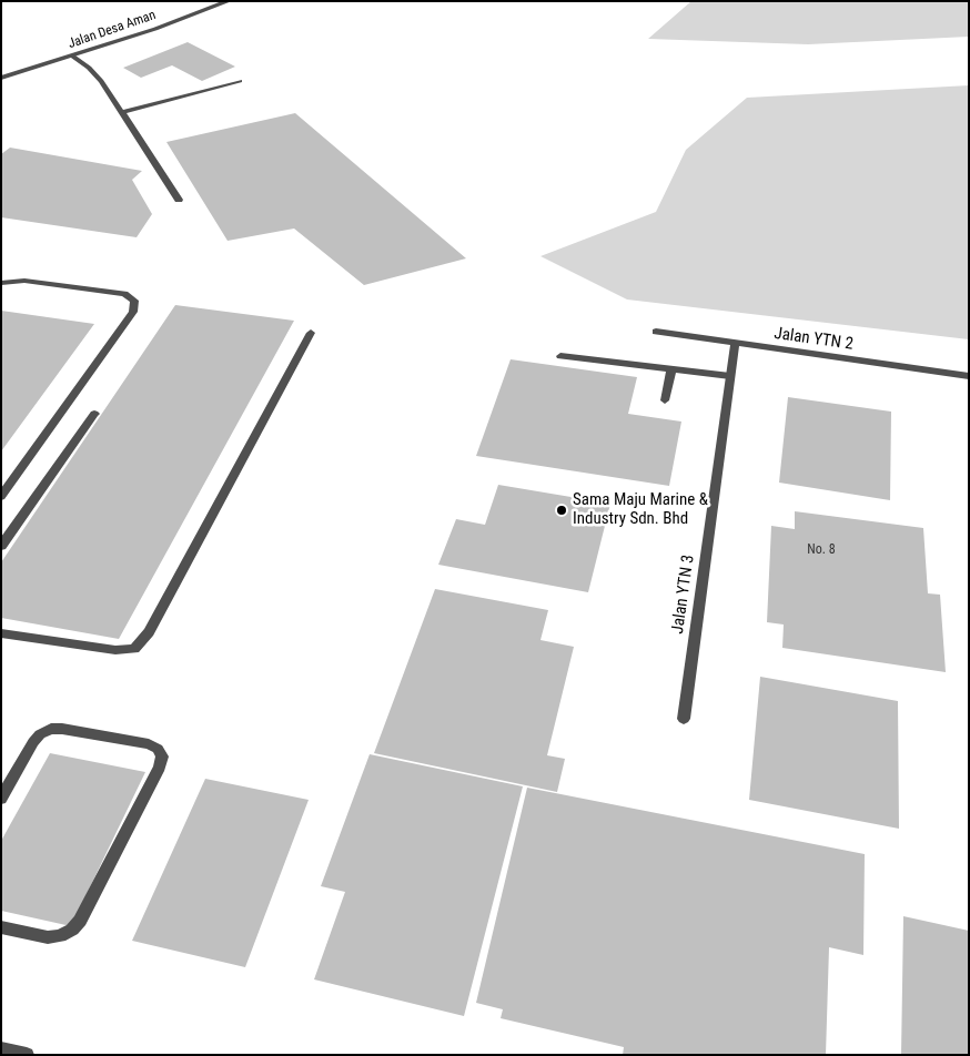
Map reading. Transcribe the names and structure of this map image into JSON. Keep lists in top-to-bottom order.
{
  "streets": {
    "street": ["Jalan Desa Aman", "Jalan YTN 2", "Jalan YTN 3"]
  },
  "crossings": [
    ["Jalan YTN 2", "Jalan YTN 3"]
  ],
  "places": ["Sama Maju Marine & Industry Sdn. Bhd"],
  "house_numbers": ["No. 8"]
}
